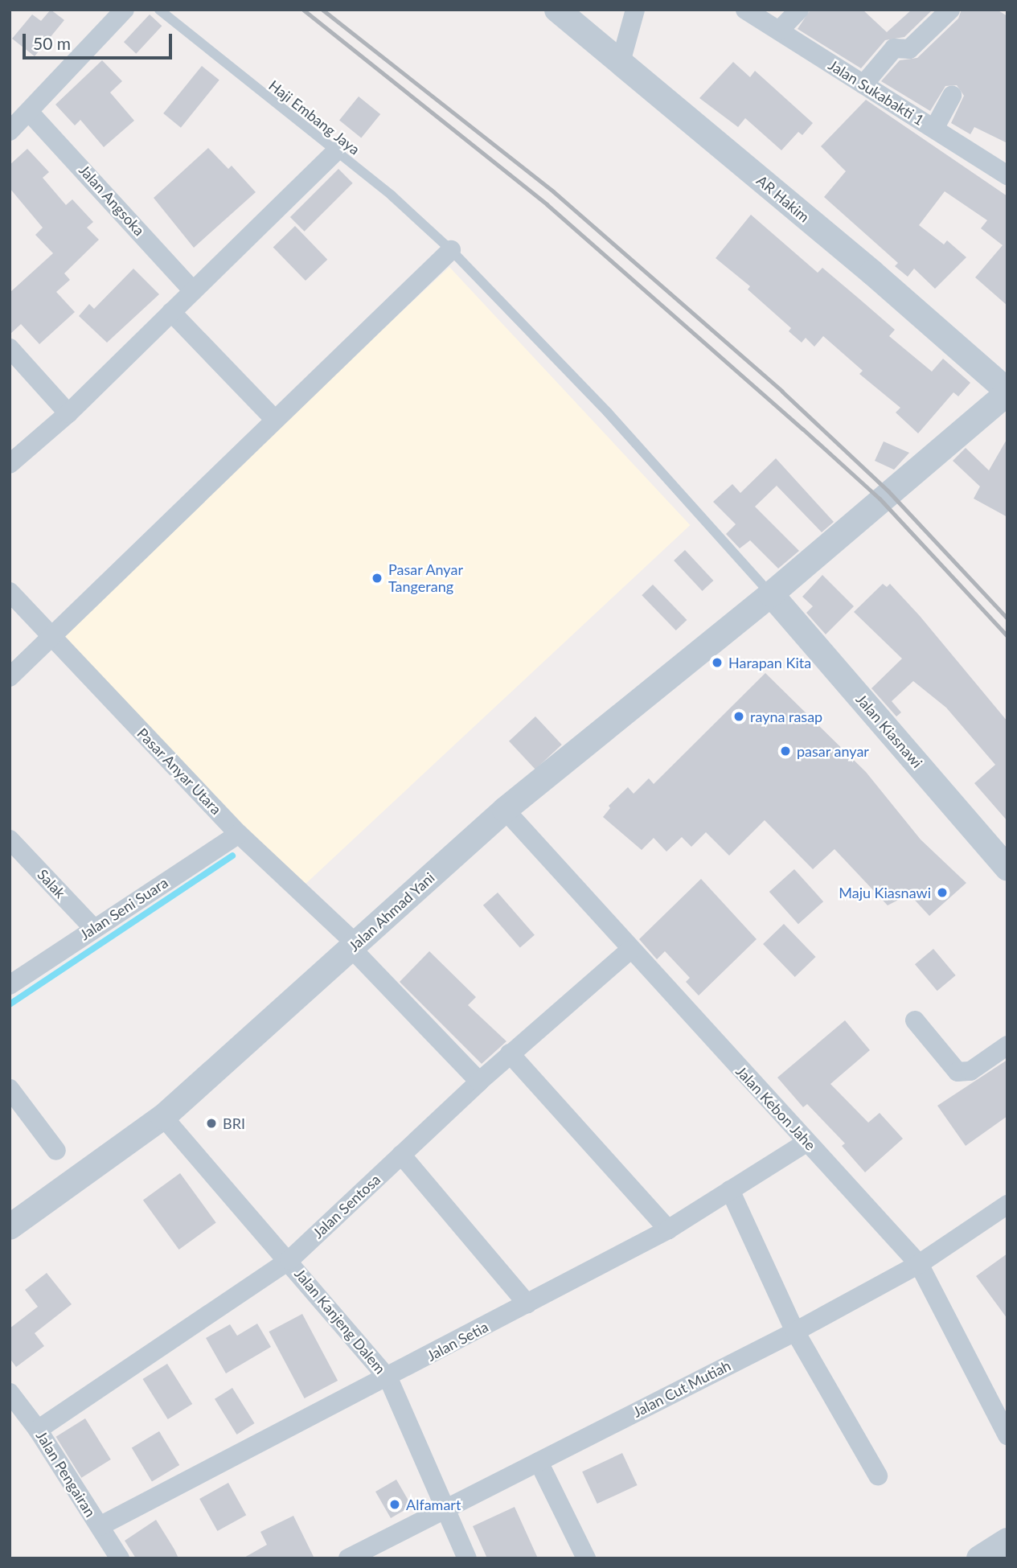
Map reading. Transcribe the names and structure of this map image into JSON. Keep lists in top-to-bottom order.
{
  "streets": {
    "street": [
      "Jalan Sukabakti 1",
      "AR Hakim",
      "Jalan Angsoka",
      "Jalan Kiasnawi",
      "Pasar Anyar Utara",
      "Salak",
      "Jalan Seni Suara",
      "Jalan Ahmad Yani",
      "Jalan Kebon Jahe",
      "Jalan Sentosa",
      "Jalan Kanjeng Dalem",
      "Jalan Setia",
      "Jalan Cut Mutiah",
      "Jalan Pengairan"
    ],
    "lane": ["Haji Embang Jaya"]
  },
  "crossings": [
    ["Haji Embang Jaya", "Jalan Kiasnawi"],
    ["Haji Embang Jaya", "Jalan Ahmad Yani"],
    ["AR Hakim", "Jalan Ahmad Yani"],
    ["Jalan Kiasnawi", "Jalan Ahmad Yani"],
    ["Pasar Anyar Utara", "Jalan Seni Suara"],
    ["Pasar Anyar Utara", "Jalan Ahmad Yani"],
    ["Pasar Anyar Utara", "Jalan Sentosa"],
    ["Salak", "Jalan Seni Suara"],
    ["Jalan Ahmad Yani", "Jalan Kebon Jahe"],
    ["Jalan Ahmad Yani", "Jalan Kanjeng Dalem"],
    ["Jalan Kebon Jahe", "Jalan Sentosa"],
    ["Jalan Kebon Jahe", "Jalan Setia"],
    ["Jalan Kebon Jahe", "Jalan Cut Mutiah"],
    ["Jalan Sentosa", "Jalan Kanjeng Dalem"],
    ["Jalan Sentosa", "Jalan Pengairan"],
    ["Jalan Kanjeng Dalem", "Jalan Setia"],
    ["Jalan Kanjeng Dalem", "Jalan Cut Mutiah"],
    ["Jalan Setia", "Jalan Pengairan"]
  ],
  "places": [
    "Pasar Anyar Tangerang",
    "Harapan Kita",
    "rayna rasap",
    "pasar anyar",
    "Maju Kiasnawi",
    "BRI",
    "Alfamart"
  ],
  "scale_bar": "50 m"
}
